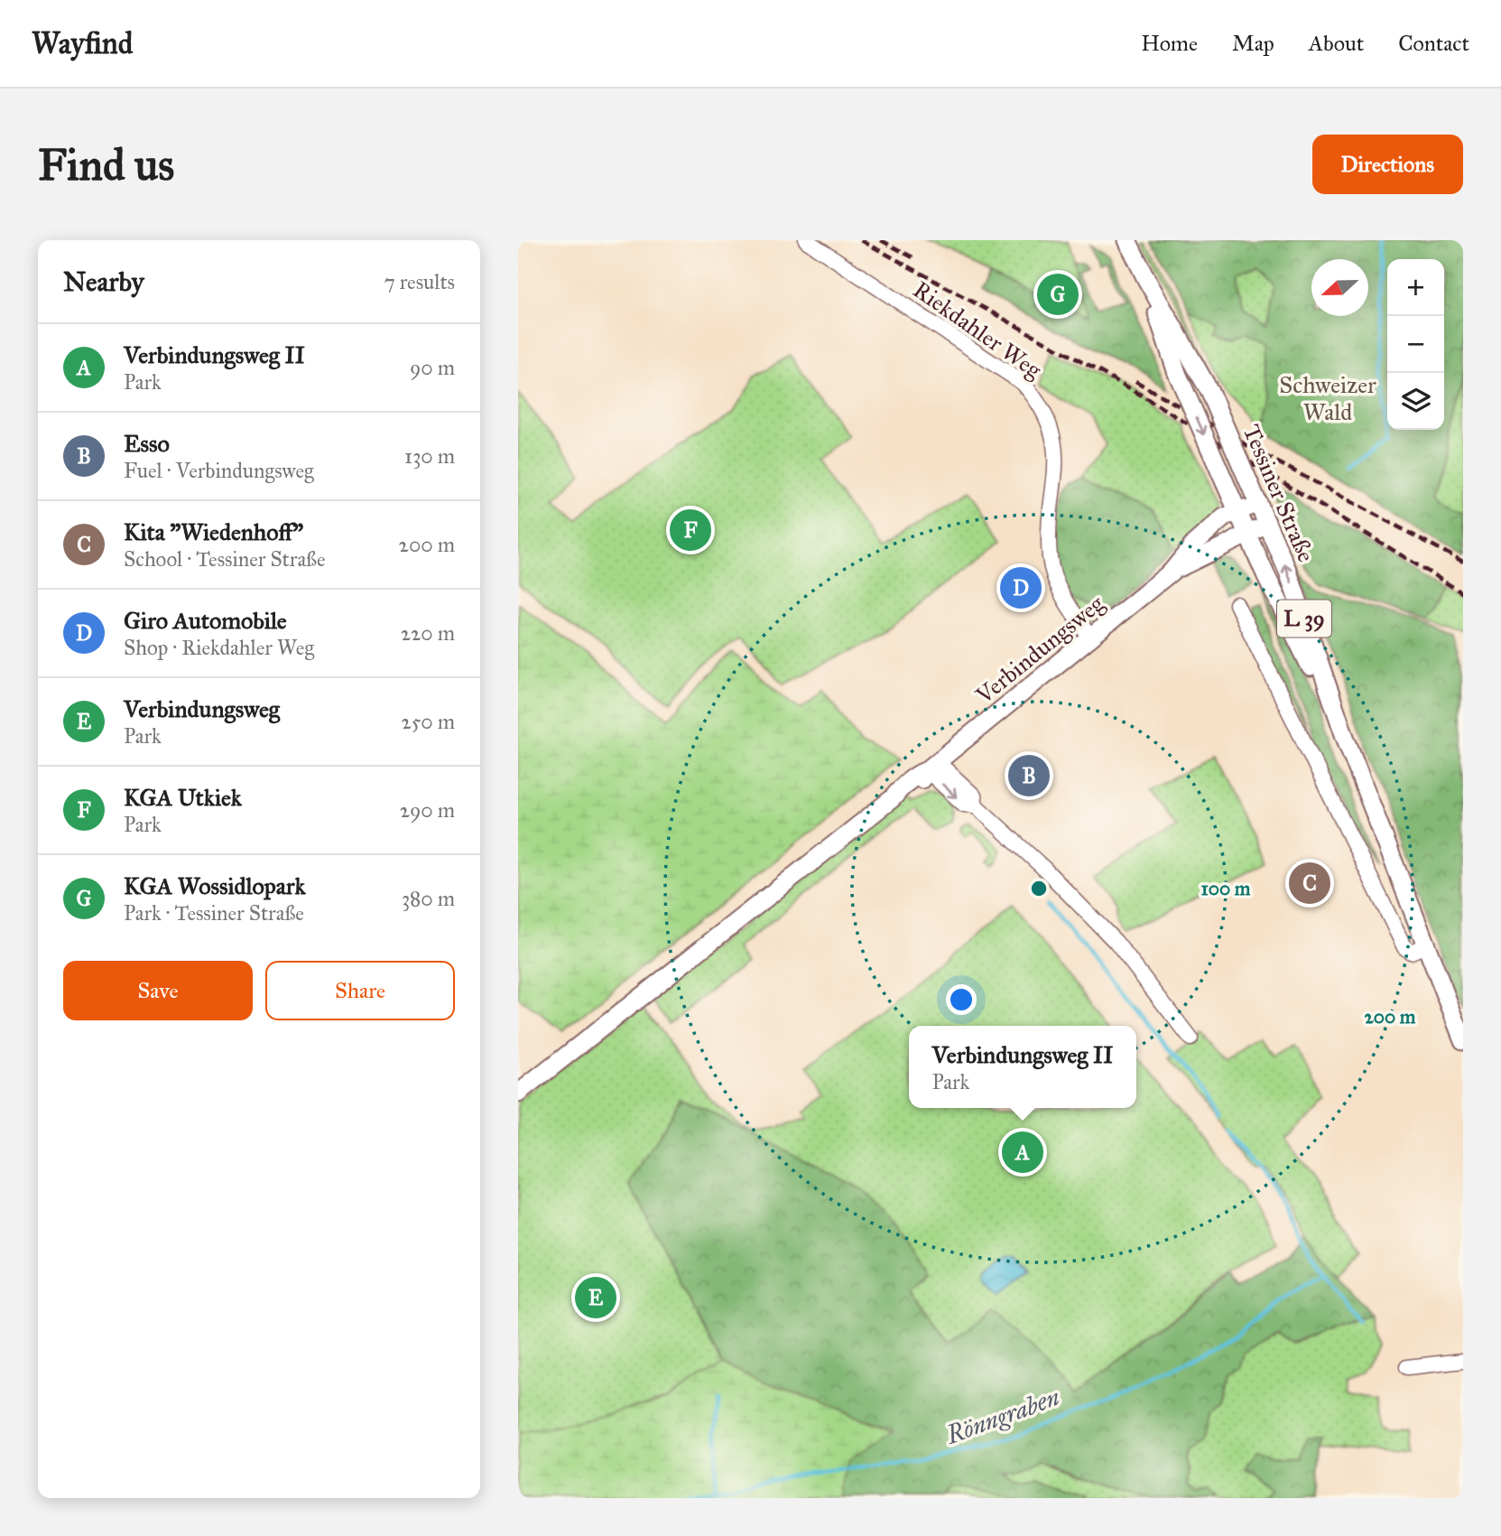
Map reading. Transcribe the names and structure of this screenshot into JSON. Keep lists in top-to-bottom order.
{
  "streets": {
    "main road": ["Tessiner Straße", "L 39", "Verbindungsweg"],
    "street": ["Riekdahler Weg"]
  },
  "crossings": [
    ["Riekdahler Weg", "Verbindungsweg"],
    ["Tessiner Straße", "Verbindungsweg"]
  ],
  "water": ["Rönngraben"],
  "parks": ["Schweizer Wald"],
  "north": "left",
  "page": {
    "header": "Wayfind",
    "nav": [
      "Home",
      "Map",
      "About",
      "Contact"
    ],
    "buttons": [
      "Directions",
      ["Save", "Share"]
    ],
    "title": "Find us",
    "heading": ["Nearby", "7 results"],
    "map_buttons": ["+", "−"],
    "pins": [
      "G",
      "F",
      "D",
      "B",
      "C",
      "A",
      "E"
    ],
    "list": [
      {
        "mark": "A",
        "name": "Verbindungsweg II",
        "note": "Park",
        "value": "90 m"
      },
      {
        "mark": "B",
        "name": "Esso",
        "note": "Fuel · Verbindungsweg",
        "value": "130 m"
      },
      {
        "mark": "C",
        "name": "Kita \"Wiedenhoff\"",
        "note": "School · Tessiner Straße",
        "value": "200 m"
      },
      {
        "mark": "D",
        "name": "Giro Automobile",
        "note": "Shop · Riekdahler Weg",
        "value": "220 m"
      },
      {
        "mark": "E",
        "name": "Verbindungsweg",
        "note": "Park",
        "value": "250 m"
      },
      {
        "mark": "F",
        "name": "KGA Utkiek",
        "note": "Park",
        "value": "290 m"
      },
      {
        "mark": "G",
        "name": "KGA Wossidlopark",
        "note": "Park · Tessiner Straße",
        "value": "380 m"
      }
    ],
    "popup": ["Verbindungsweg II", "Park"]
  },
  "rings": ["100 m", "200 m"]
}
